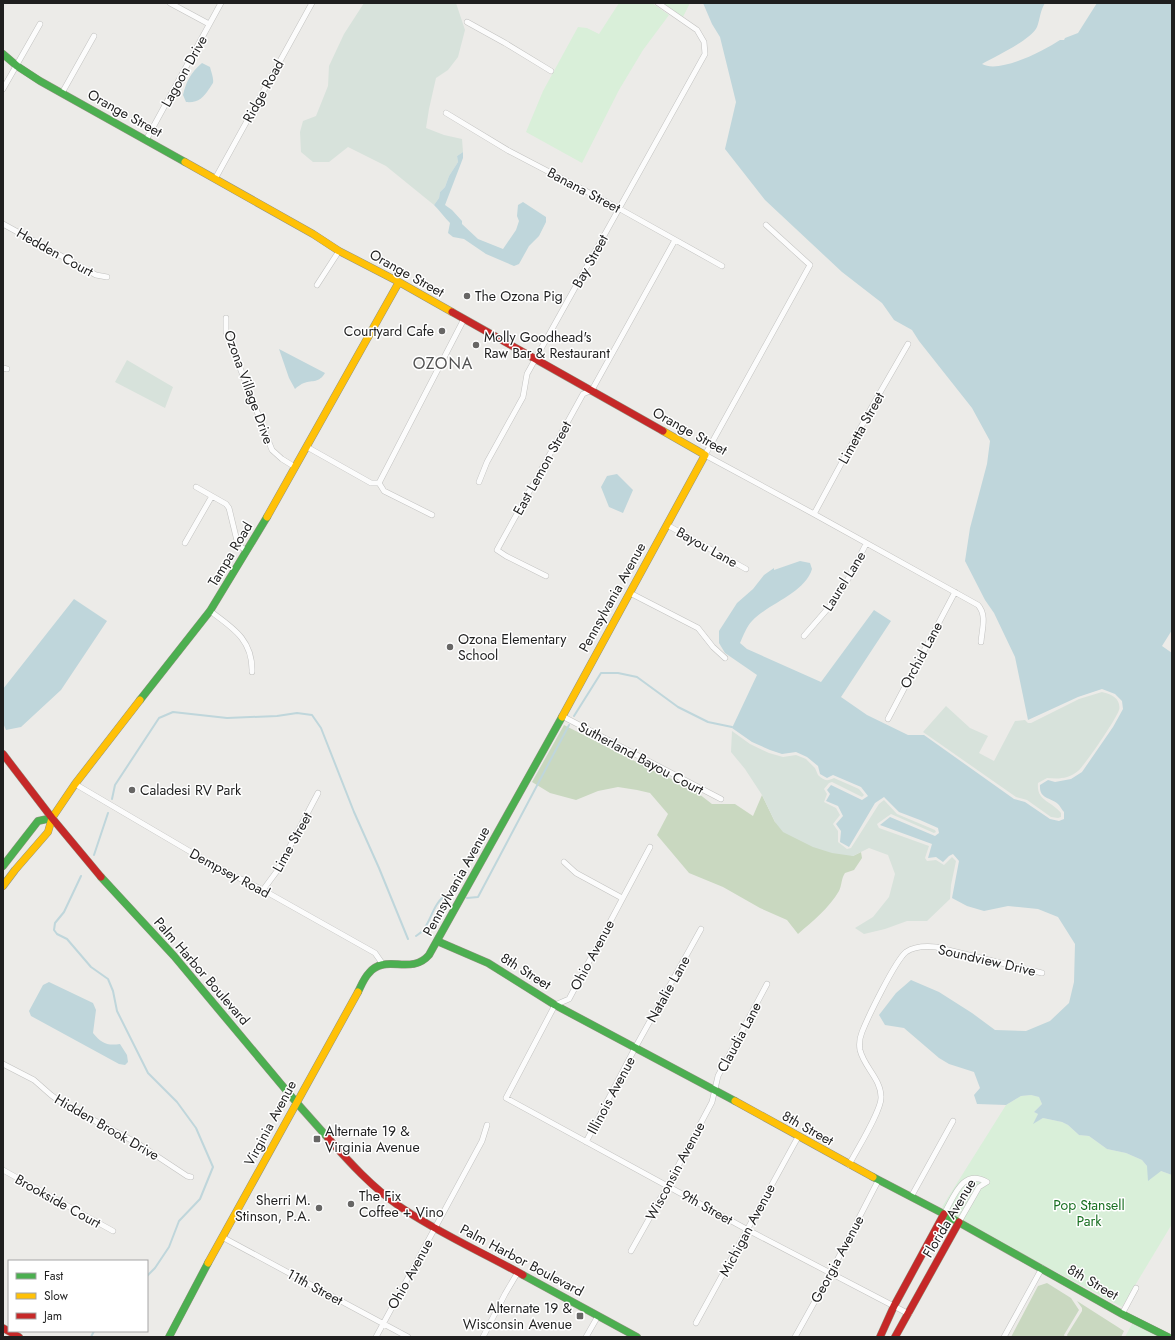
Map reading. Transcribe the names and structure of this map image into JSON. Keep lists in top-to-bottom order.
{
  "streets": {
    "street": [
      "Lagoon Drive",
      "Ridge Road",
      "Orange Street",
      "Banana Street",
      "Hedden Court",
      "Bay Street",
      "Ozona Village Drive",
      "Limetta Street",
      "East Lemon Street",
      "Bayou Lane",
      "Tampa Road",
      "Laurel Lane",
      "Pennsylvania Avenue",
      "Orchid Lane",
      "Sutherland Bayou Court",
      "Lime Street",
      "Dempsey Road",
      "Ohio Avenue",
      "Soundview Drive",
      "Palm Harbor Boulevard",
      "8th Street",
      "Natalie Lane",
      "Claudia Lane",
      "Illinois Avenue",
      "Virginia Avenue",
      "Hidden Brook Drive",
      "Wisconsin Avenue",
      "Brookside Court",
      "9th Street",
      "Florida Avenue",
      "Michigan Avenue",
      "Georgia Avenue",
      "11th Street"
    ]
  },
  "crossings": [
    ["Lagoon Drive", "Orange Street"],
    ["Ridge Road", "Orange Street"],
    ["Orange Street", "Bay Street"],
    ["Orange Street", "Limetta Street"],
    ["Orange Street", "East Lemon Street"],
    ["Orange Street", "Tampa Road"],
    ["Orange Street", "Laurel Lane"],
    ["Orange Street", "Pennsylvania Avenue"],
    ["Orange Street", "Orchid Lane"],
    ["Banana Street", "Bay Street"],
    ["Banana Street", "East Lemon Street"],
    ["Ozona Village Drive", "Tampa Road"],
    ["Bayou Lane", "Pennsylvania Avenue"],
    ["Tampa Road", "Dempsey Road"],
    ["Tampa Road", "Palm Harbor Boulevard"],
    ["Pennsylvania Avenue", "Sutherland Bayou Court"],
    ["Pennsylvania Avenue", "Dempsey Road"],
    ["Pennsylvania Avenue", "8th Street"],
    ["Pennsylvania Avenue", "Virginia Avenue"],
    ["Lime Street", "Dempsey Road"],
    ["Dempsey Road", "Virginia Avenue"],
    ["Ohio Avenue", "Palm Harbor Boulevard"],
    ["Ohio Avenue", "8th Street"],
    ["Ohio Avenue", "9th Street"],
    ["Ohio Avenue", "11th Street"],
    ["Soundview Drive", "8th Street"],
    ["Palm Harbor Boulevard", "Virginia Avenue"],
    ["8th Street", "Natalie Lane"],
    ["8th Street", "Claudia Lane"],
    ["8th Street", "Illinois Avenue"],
    ["8th Street", "Wisconsin Avenue"],
    ["8th Street", "Florida Avenue"],
    ["8th Street", "Michigan Avenue"],
    ["8th Street", "Georgia Avenue"],
    ["Natalie Lane", "Illinois Avenue"],
    ["Claudia Lane", "Wisconsin Avenue"],
    ["Illinois Avenue", "9th Street"],
    ["Virginia Avenue", "11th Street"],
    ["Wisconsin Avenue", "9th Street"],
    ["9th Street", "Florida Avenue"],
    ["9th Street", "Michigan Avenue"],
    ["9th Street", "Georgia Avenue"]
  ],
  "districts": ["OZONA"],
  "parks": ["Pop Stansell Park"],
  "places": {
    "other": [
      "The Ozona Pig",
      "Courtyard Cafe",
      "Molly Goodhead's Raw Bar & Restaurant",
      "Ozona Elementary School",
      "Caladesi RV Park",
      "The Fix Coffee + Vino",
      "Sherri M. Stinson, P.A."
    ],
    "transit": ["Alternate 19 & Virginia Avenue", "Alternate 19 & Wisconsin Avenue"]
  },
  "legend": ["Fast", "Slow", "Jam"]
}
